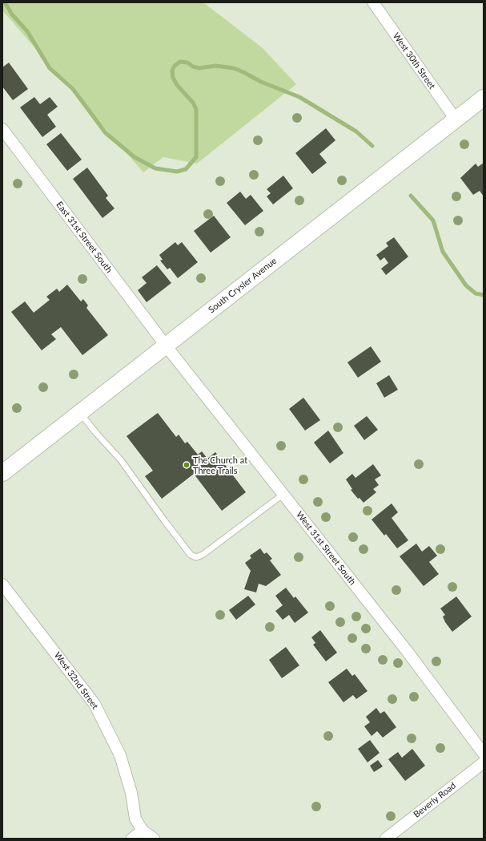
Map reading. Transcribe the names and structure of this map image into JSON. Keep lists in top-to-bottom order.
{
  "streets": {
    "main road": ["South Crysler Avenue"],
    "street": [
      "West 30th Street",
      "East 31st Street South",
      "West 31st Street South",
      "West 32nd Street",
      "Beverly Road"
    ]
  },
  "crossings": [
    ["West 30th Street", "South Crysler Avenue"],
    ["East 31st Street South", "South Crysler Avenue"],
    ["East 31st Street South", "West 31st Street South"],
    ["South Crysler Avenue", "West 31st Street South"]
  ],
  "places": ["The Church at Three Trails"]
}
